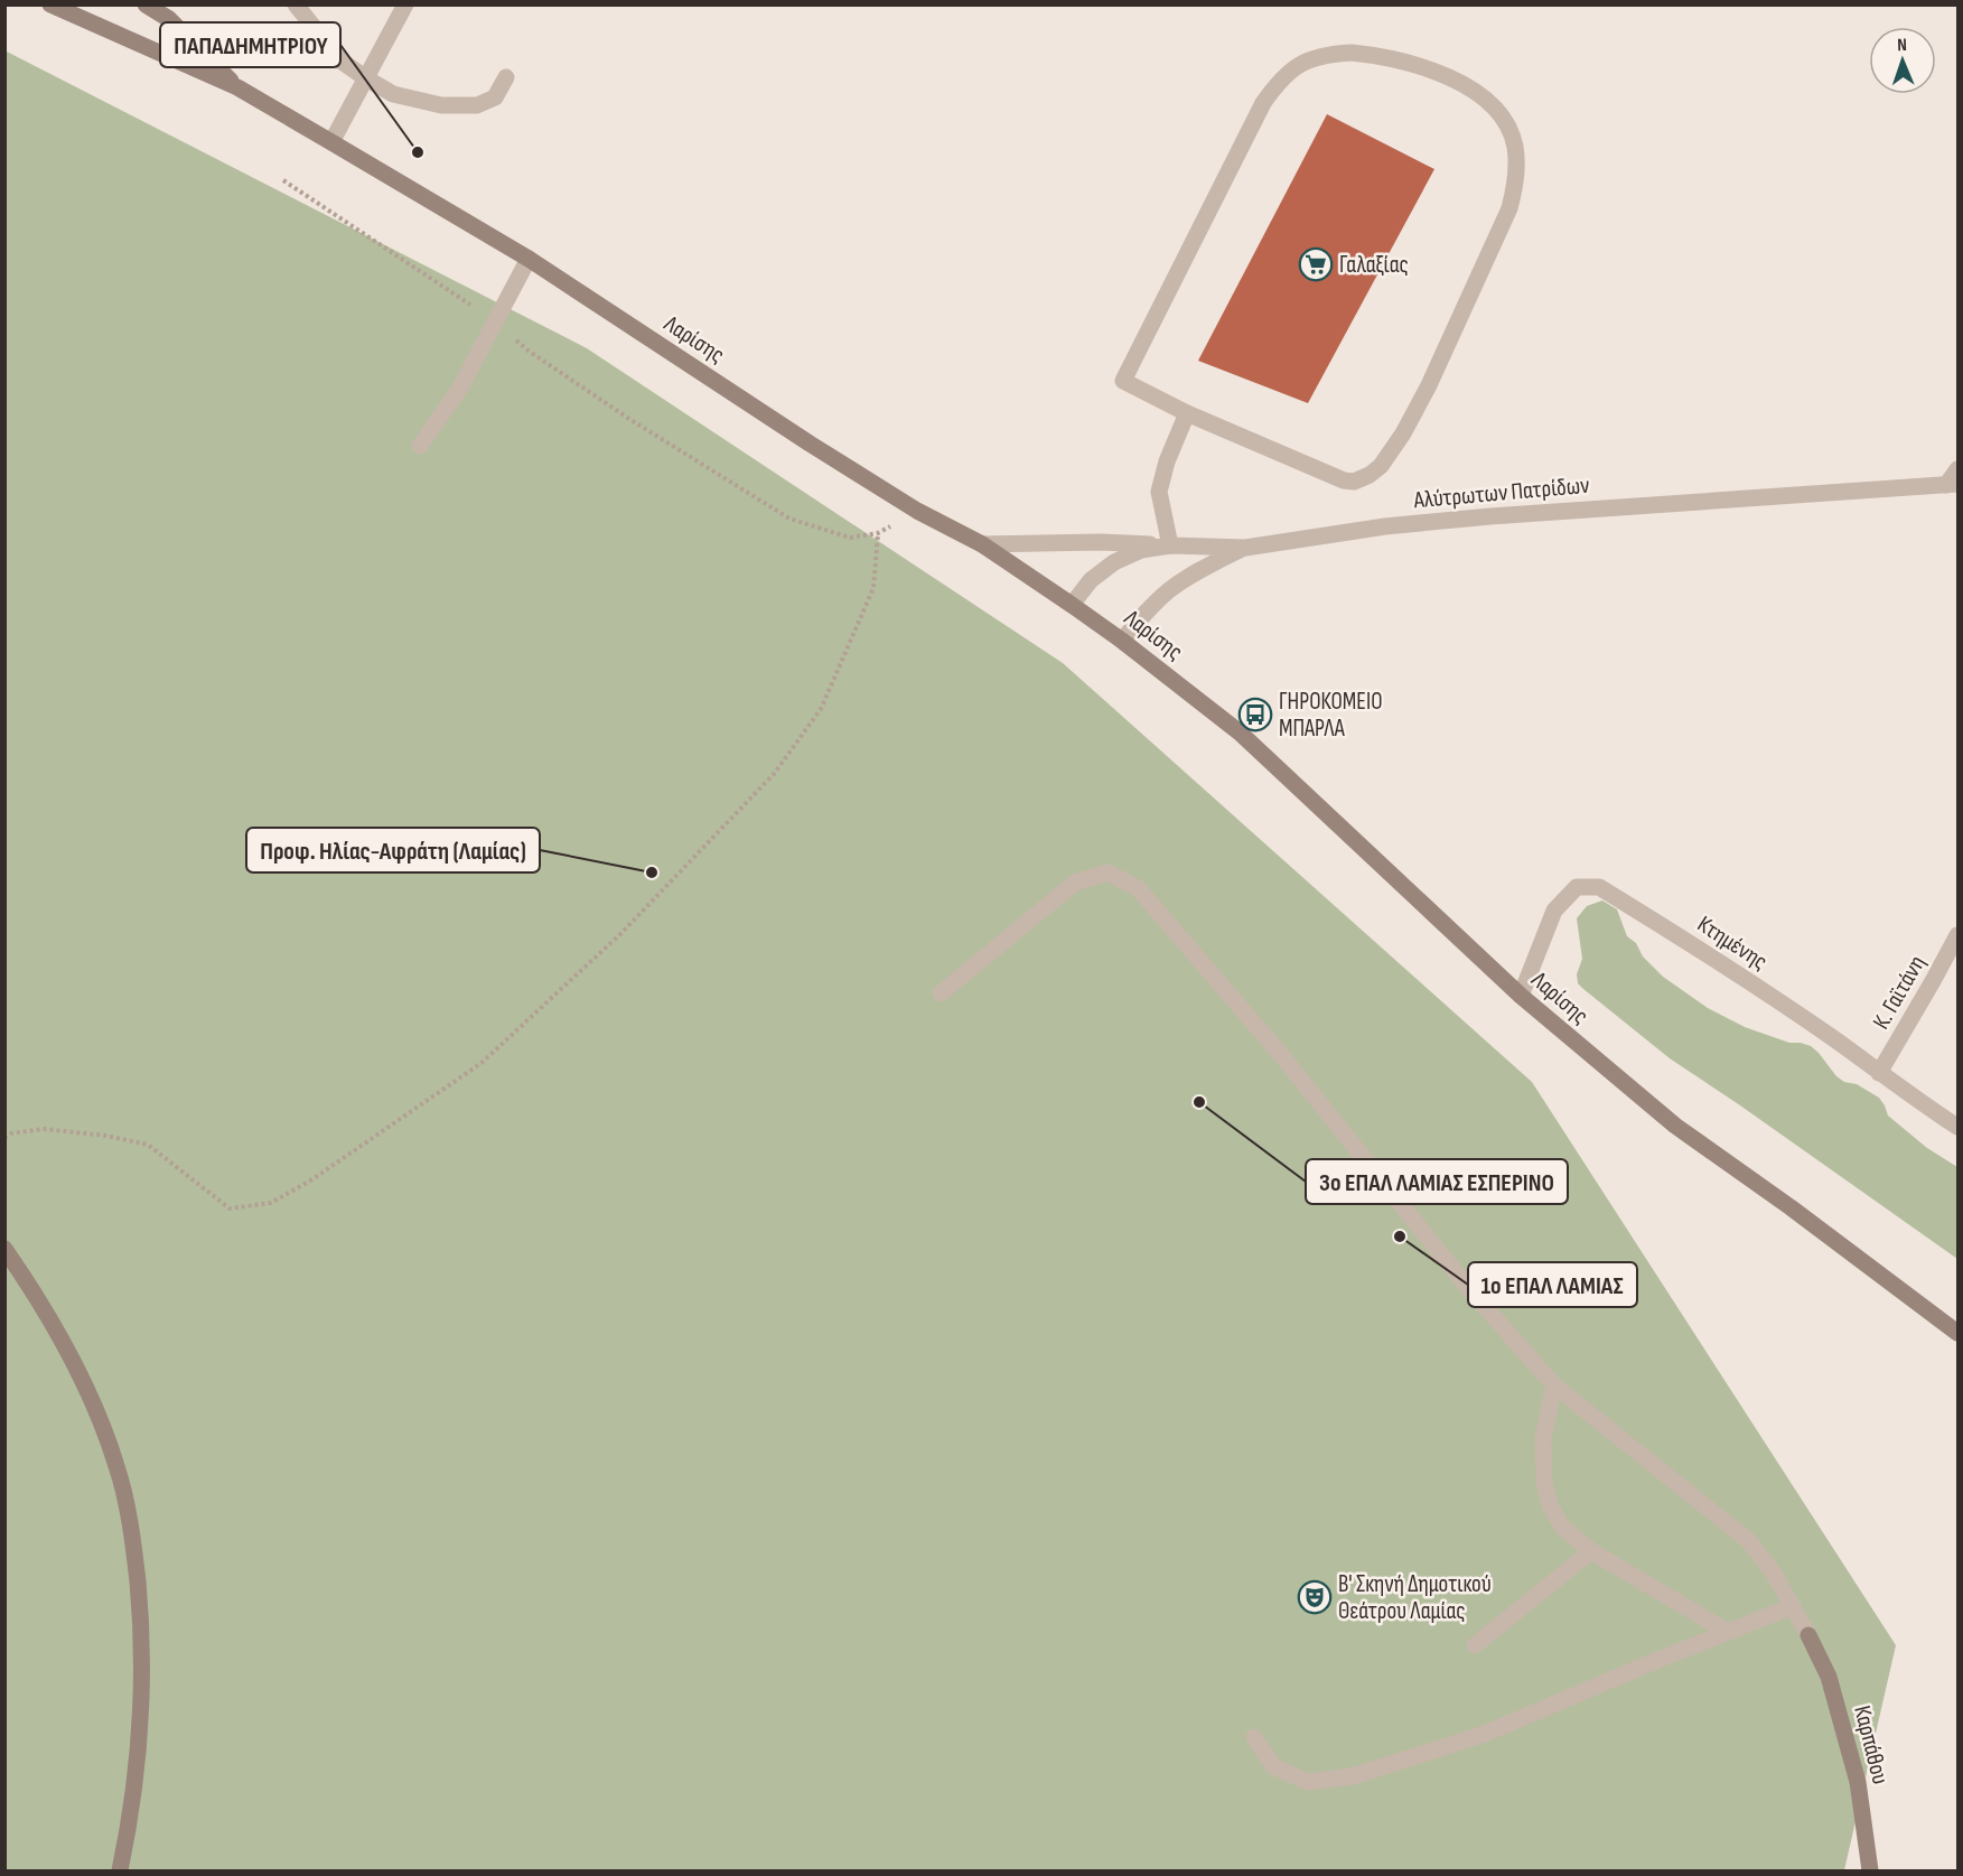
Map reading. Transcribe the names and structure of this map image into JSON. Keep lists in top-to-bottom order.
{
  "streets": {
    "main road": ["Λαρίσης", "Καρπάθου"],
    "street": ["Αλύτρωτων Πατρίδων", "Κτημένης", "Κ. Γαϊτάνη"]
  },
  "crossings": [
    ["Λαρίσης", "Αλύτρωτων Πατρίδων"],
    ["Λαρίσης", "Κτημένης"],
    ["Κτημένης", "Κ. Γαϊτάνη"]
  ],
  "places": {
    "other": [
      "ΠΑΠΑΔΗΜΗΤΡΙΟΥ",
      "Προφ. Ηλίας-Αφράτη (Λαμίας)",
      "3ο ΕΠΑΛ ΛΑΜΙΑΣ ΕΣΠΕΡΙΝΟ",
      "1ο ΕΠΑΛ ΛΑΜΙΑΣ"
    ],
    "supermarket": ["Γαλαξίας"],
    "bus stop": ["ΓΗΡΟΚΟΜΕΙΟ ΜΠΑΡΛΑ"],
    "theatre": ["Β' Σκηνή Δημοτικού Θεάτρου Λαμίας"]
  },
  "north": "top"
}
